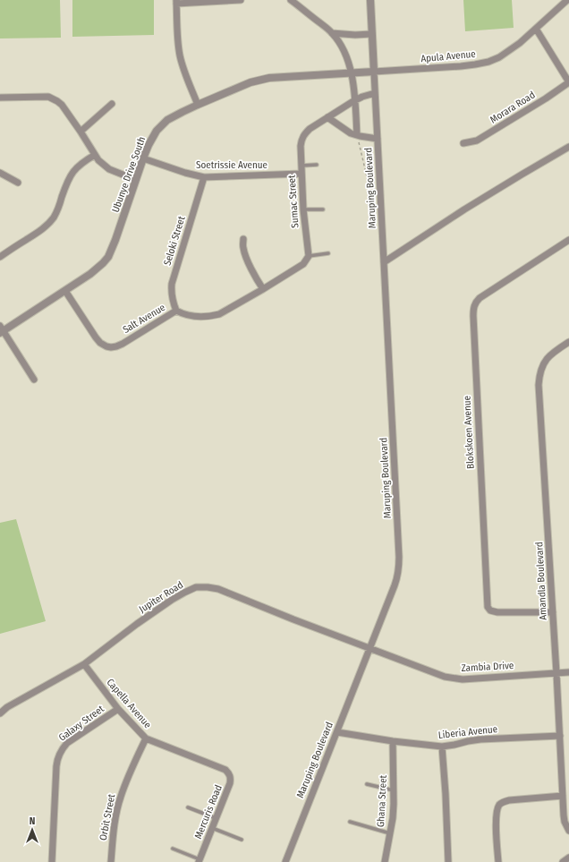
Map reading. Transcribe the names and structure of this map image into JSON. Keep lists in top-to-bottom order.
{
  "streets": {
    "street": [
      "Apula Avenue",
      "Morara Road",
      "Soetrissie Avenue",
      "Ubunye Drive South",
      "Maruping Boulevard",
      "Sumac Street",
      "Seloki Street",
      "Salt Avenue",
      "Blokskoen Avenue",
      "Amandla Boulevard",
      "Jupiter Road",
      "Zambia Drive",
      "Capella Avenue",
      "Galaxy Street",
      "Liberia Avenue",
      "Ghana Street",
      "Mercuris Road",
      "Orbit Street"
    ]
  },
  "crossings": [
    ["Apula Avenue", "Morara Road"],
    ["Apula Avenue", "Ubunye Drive South"],
    ["Apula Avenue", "Maruping Boulevard"],
    ["Soetrissie Avenue", "Ubunye Drive South"],
    ["Soetrissie Avenue", "Sumac Street"],
    ["Soetrissie Avenue", "Seloki Street"],
    ["Ubunye Drive South", "Maruping Boulevard"],
    ["Ubunye Drive South", "Salt Avenue"],
    ["Maruping Boulevard", "Jupiter Road"],
    ["Maruping Boulevard", "Zambia Drive"],
    ["Maruping Boulevard", "Liberia Avenue"],
    ["Sumac Street", "Salt Avenue"],
    ["Seloki Street", "Salt Avenue"],
    ["Blokskoen Avenue", "Amandla Boulevard"],
    ["Amandla Boulevard", "Zambia Drive"],
    ["Amandla Boulevard", "Liberia Avenue"],
    ["Jupiter Road", "Zambia Drive"],
    ["Jupiter Road", "Capella Avenue"],
    ["Capella Avenue", "Galaxy Street"],
    ["Capella Avenue", "Mercuris Road"],
    ["Capella Avenue", "Orbit Street"],
    ["Liberia Avenue", "Ghana Street"]
  ],
  "north": "top"
}
